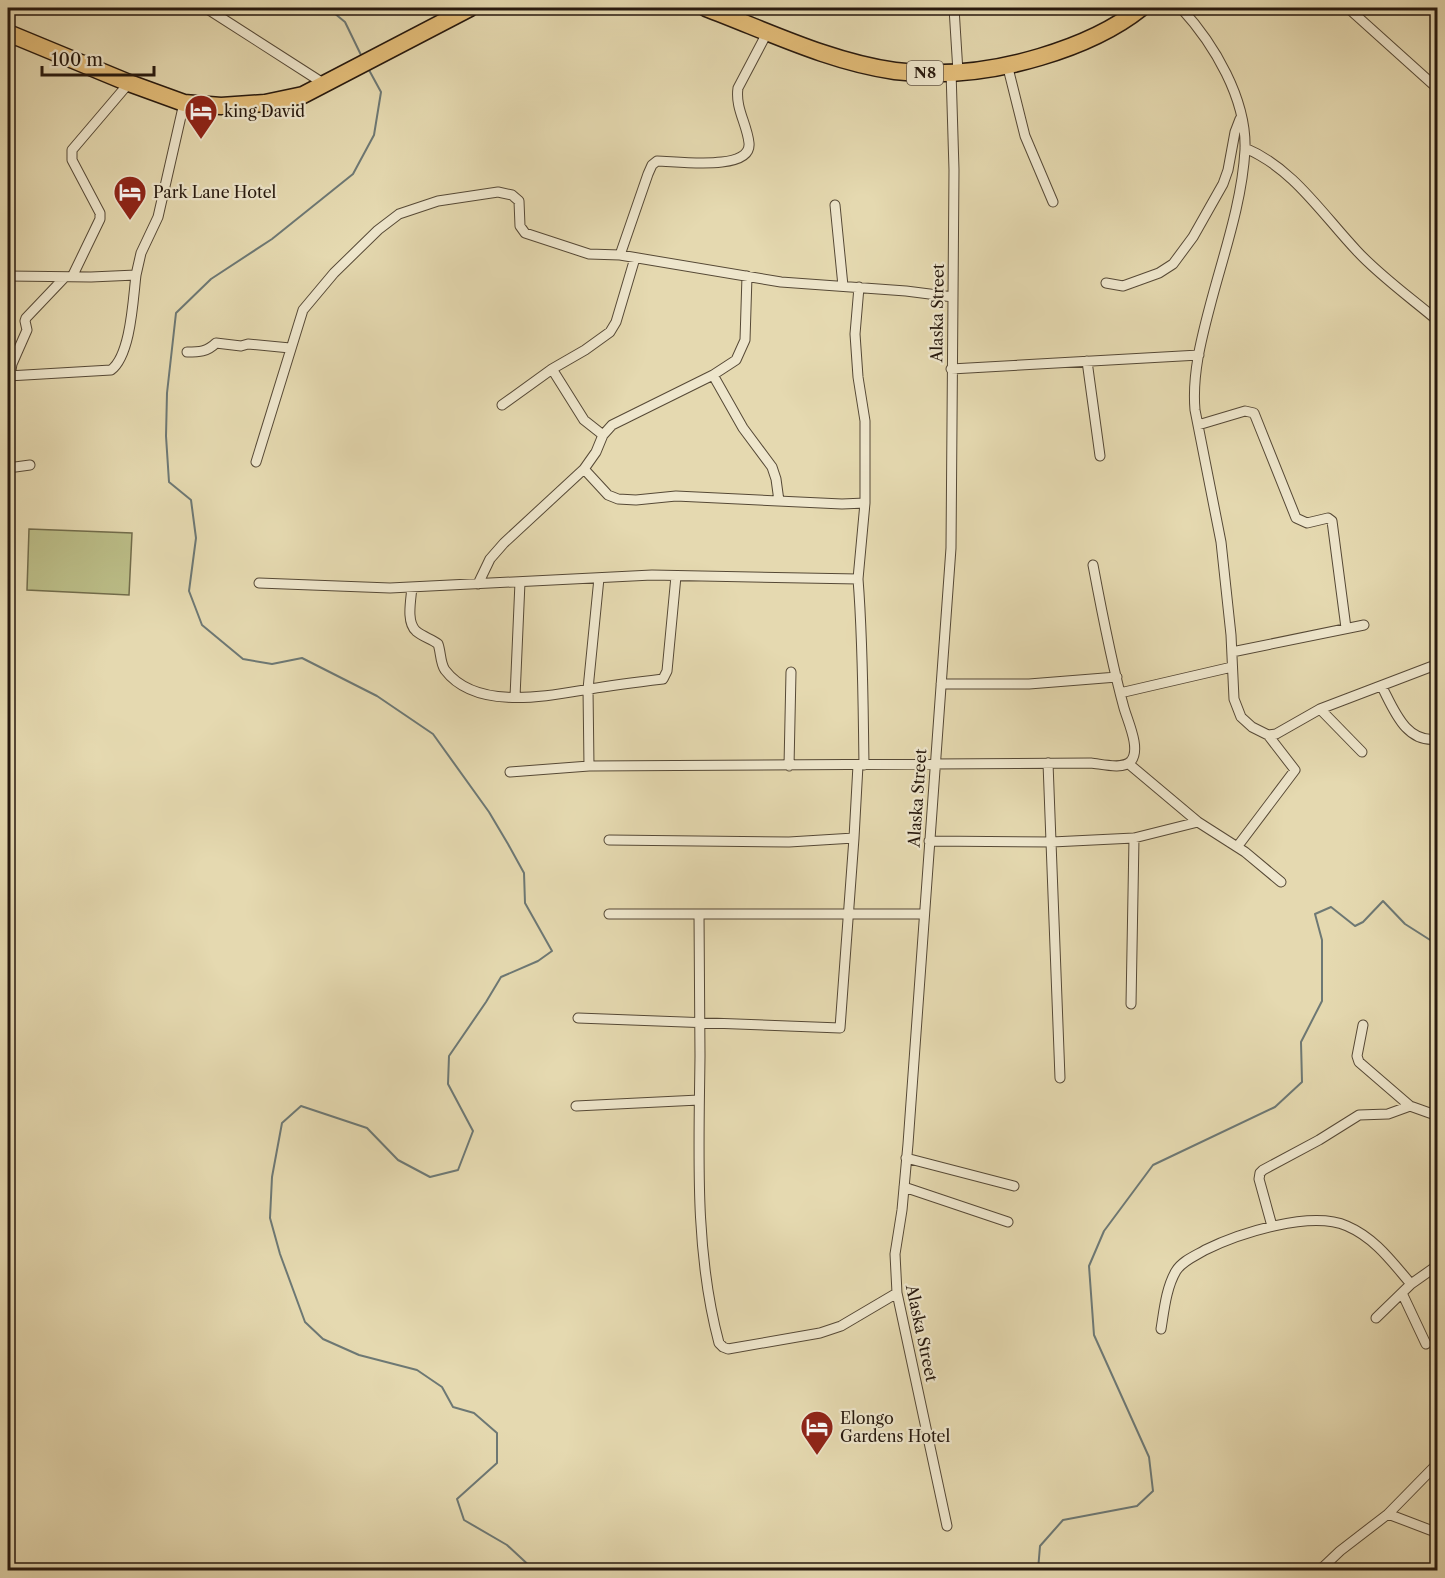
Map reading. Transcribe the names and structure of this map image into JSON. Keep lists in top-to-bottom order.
{
  "streets": {
    "highway": ["N8"],
    "street": ["Alaska Street"]
  },
  "crossings": [
    ["N8", "Alaska Street"]
  ],
  "places": {
    "hotel": ["king David", "Park Lane Hotel", "Elongo Gardens Hotel"]
  },
  "scale_bar": "100 m"
}
